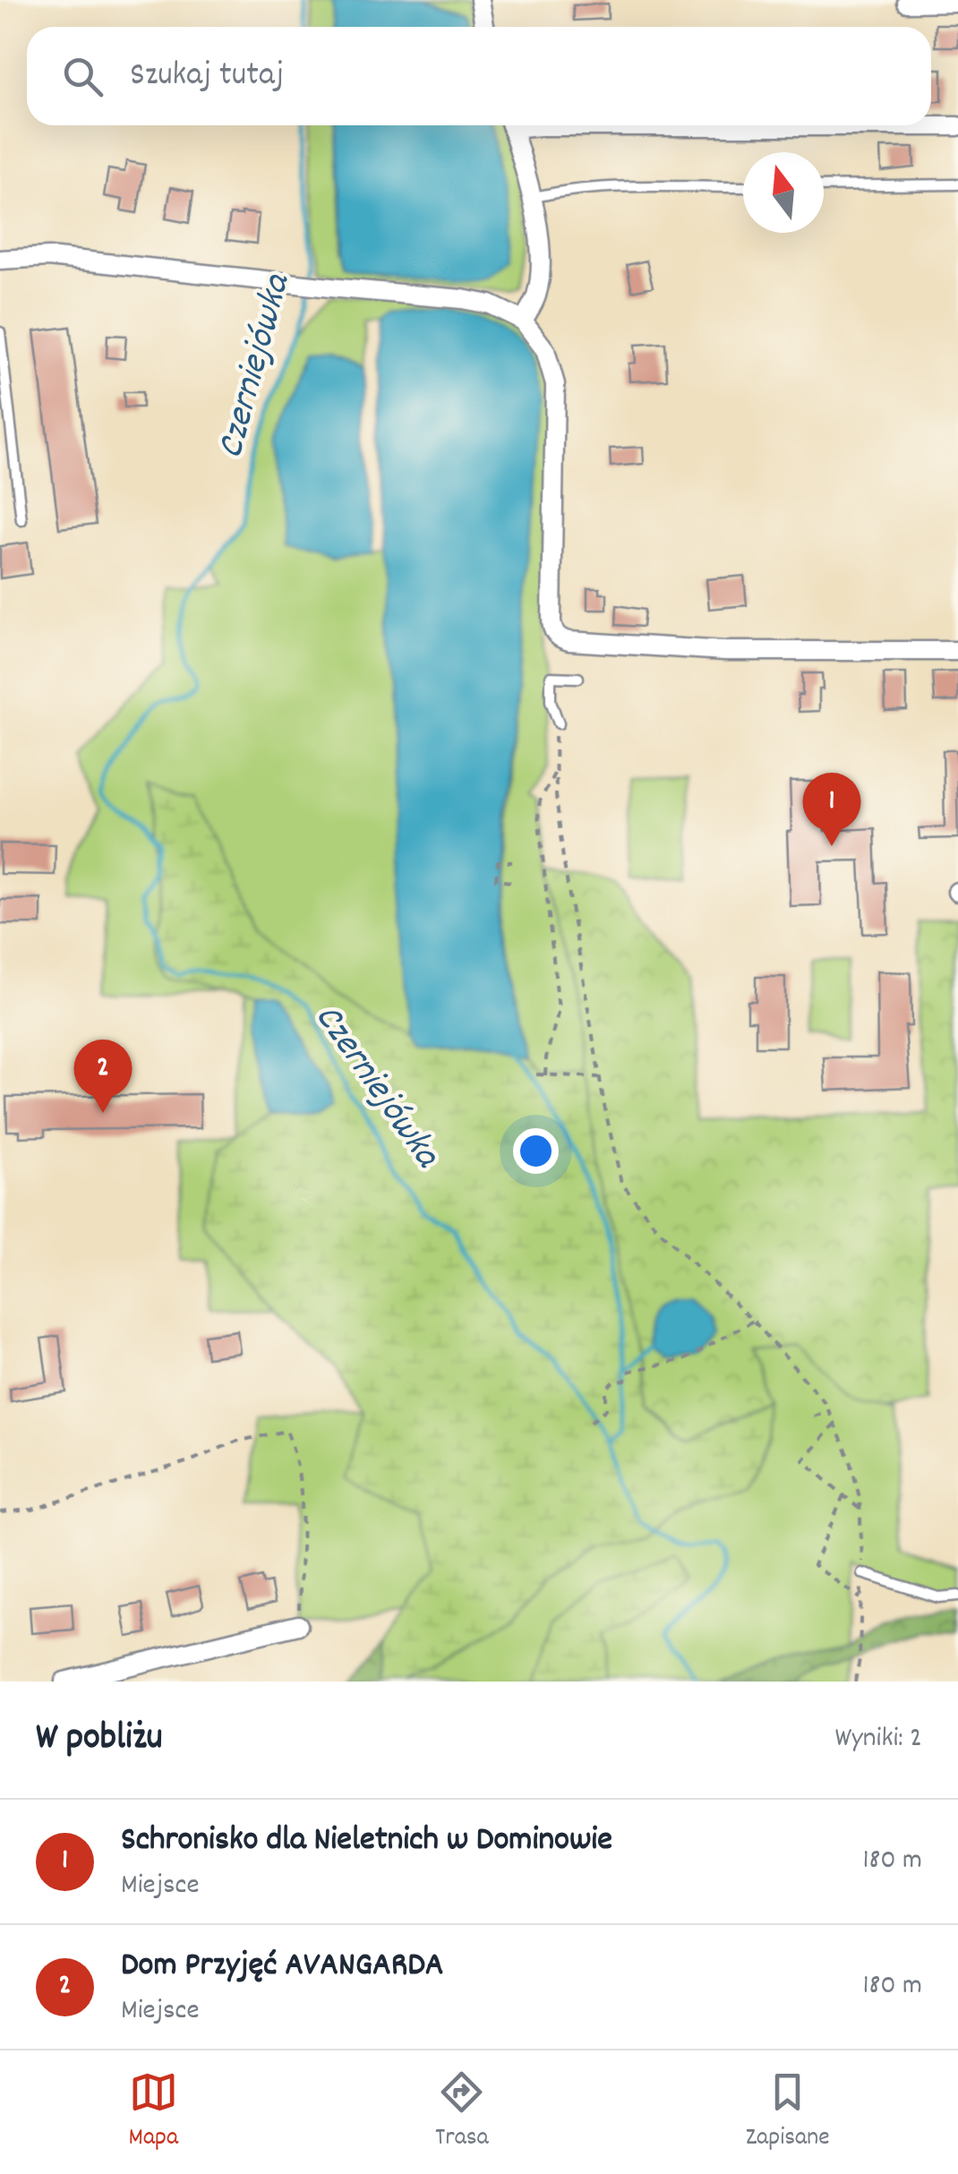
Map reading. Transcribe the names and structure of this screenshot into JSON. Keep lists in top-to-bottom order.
{
  "water": ["Czerniejówka"],
  "north": "top",
  "page": {
    "search": "Szukaj tutaj",
    "pins": ["1", "2"],
    "heading": ["W pobliżu", "Wyniki: 2"],
    "list": [
      {
        "mark": "1",
        "name": "Schronisko dla Nieletnich w Dominowie",
        "note": "Miejsce",
        "value": "180 m"
      },
      {
        "mark": "2",
        "name": "Dom Przyjęć AVANGARDA",
        "note": "Miejsce",
        "value": "180 m"
      }
    ],
    "nav": ["Mapa", "Trasa", "Zapisane"]
  }
}
